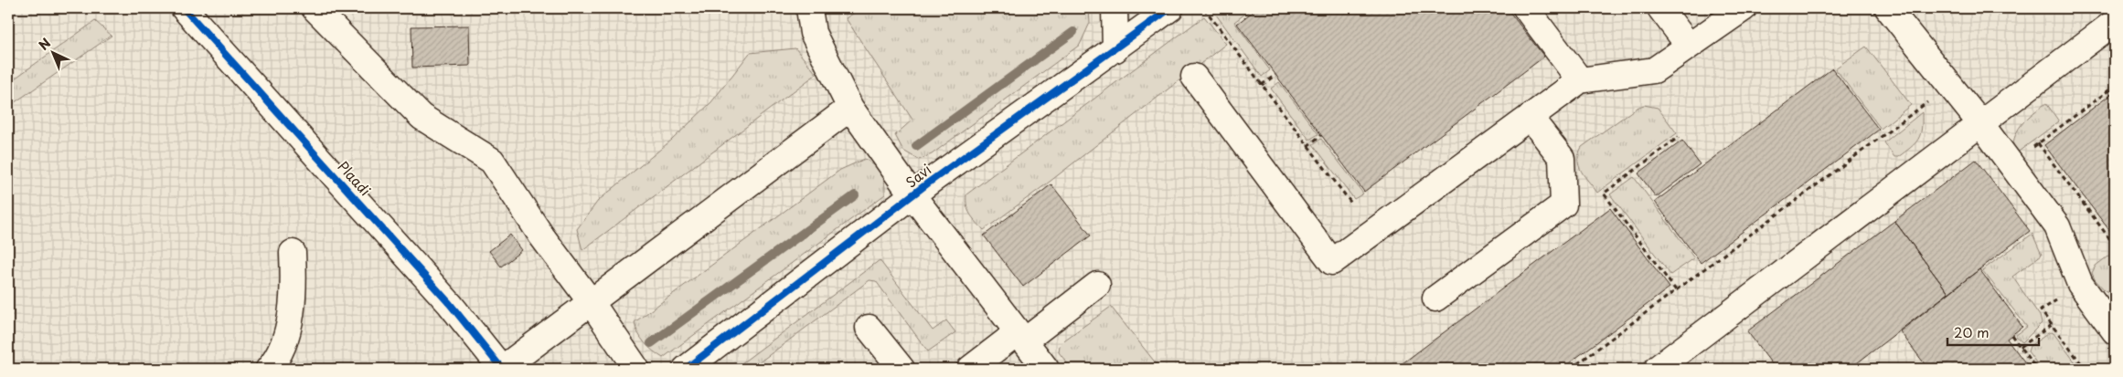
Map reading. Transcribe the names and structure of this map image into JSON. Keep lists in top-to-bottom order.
{
  "streets": {
    "street": ["Savi", "Plaadi"]
  },
  "scale_bar": "20 m",
  "north": "top left"
}
